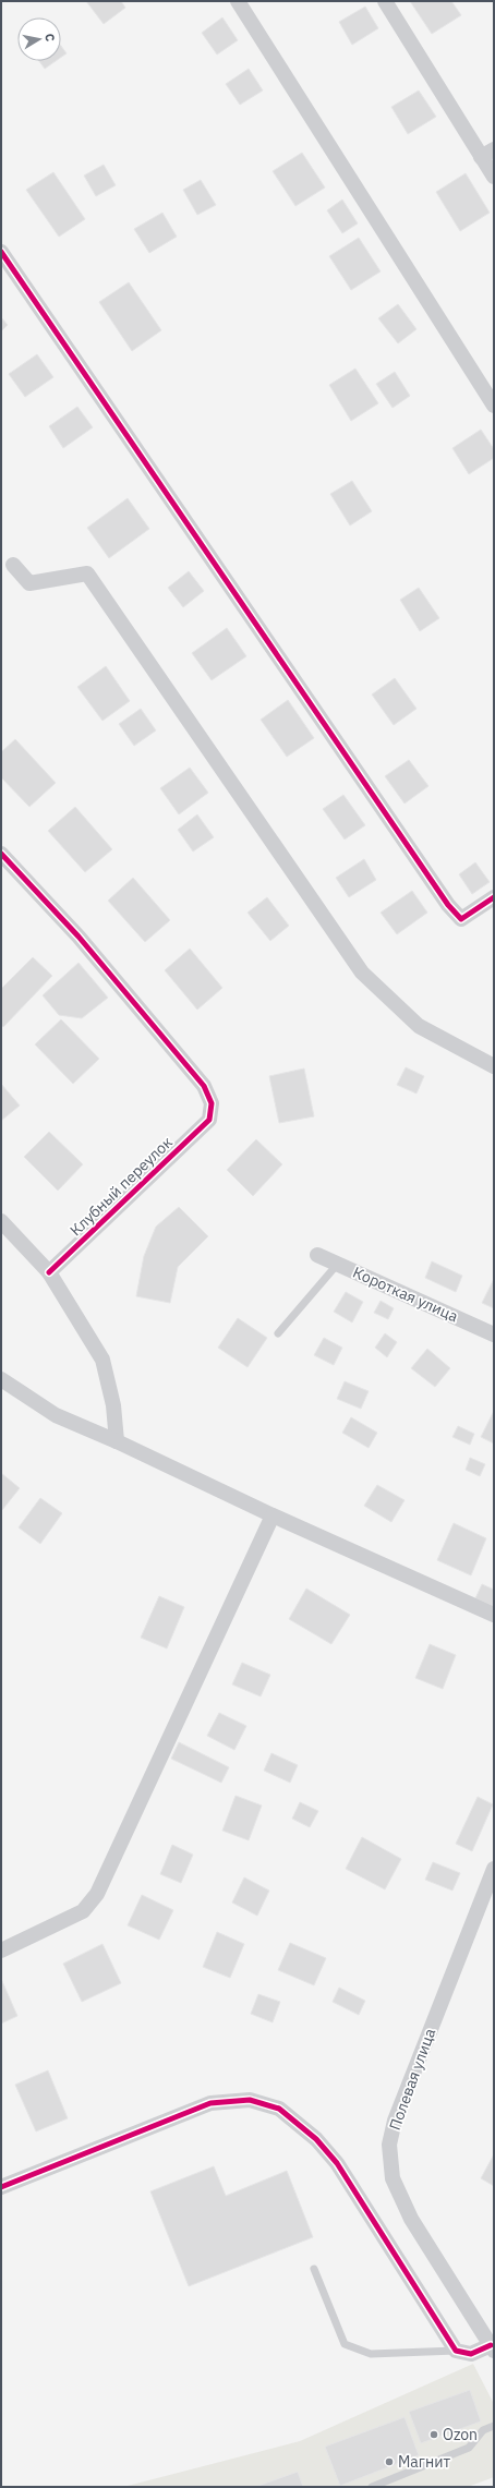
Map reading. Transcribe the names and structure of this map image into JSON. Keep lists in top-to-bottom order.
{
  "streets": {
    "street": ["Клубный переулок", "Короткая улица", "Полевая улица"]
  },
  "places": ["Ozon", "Магнит"],
  "north": "right"
}
